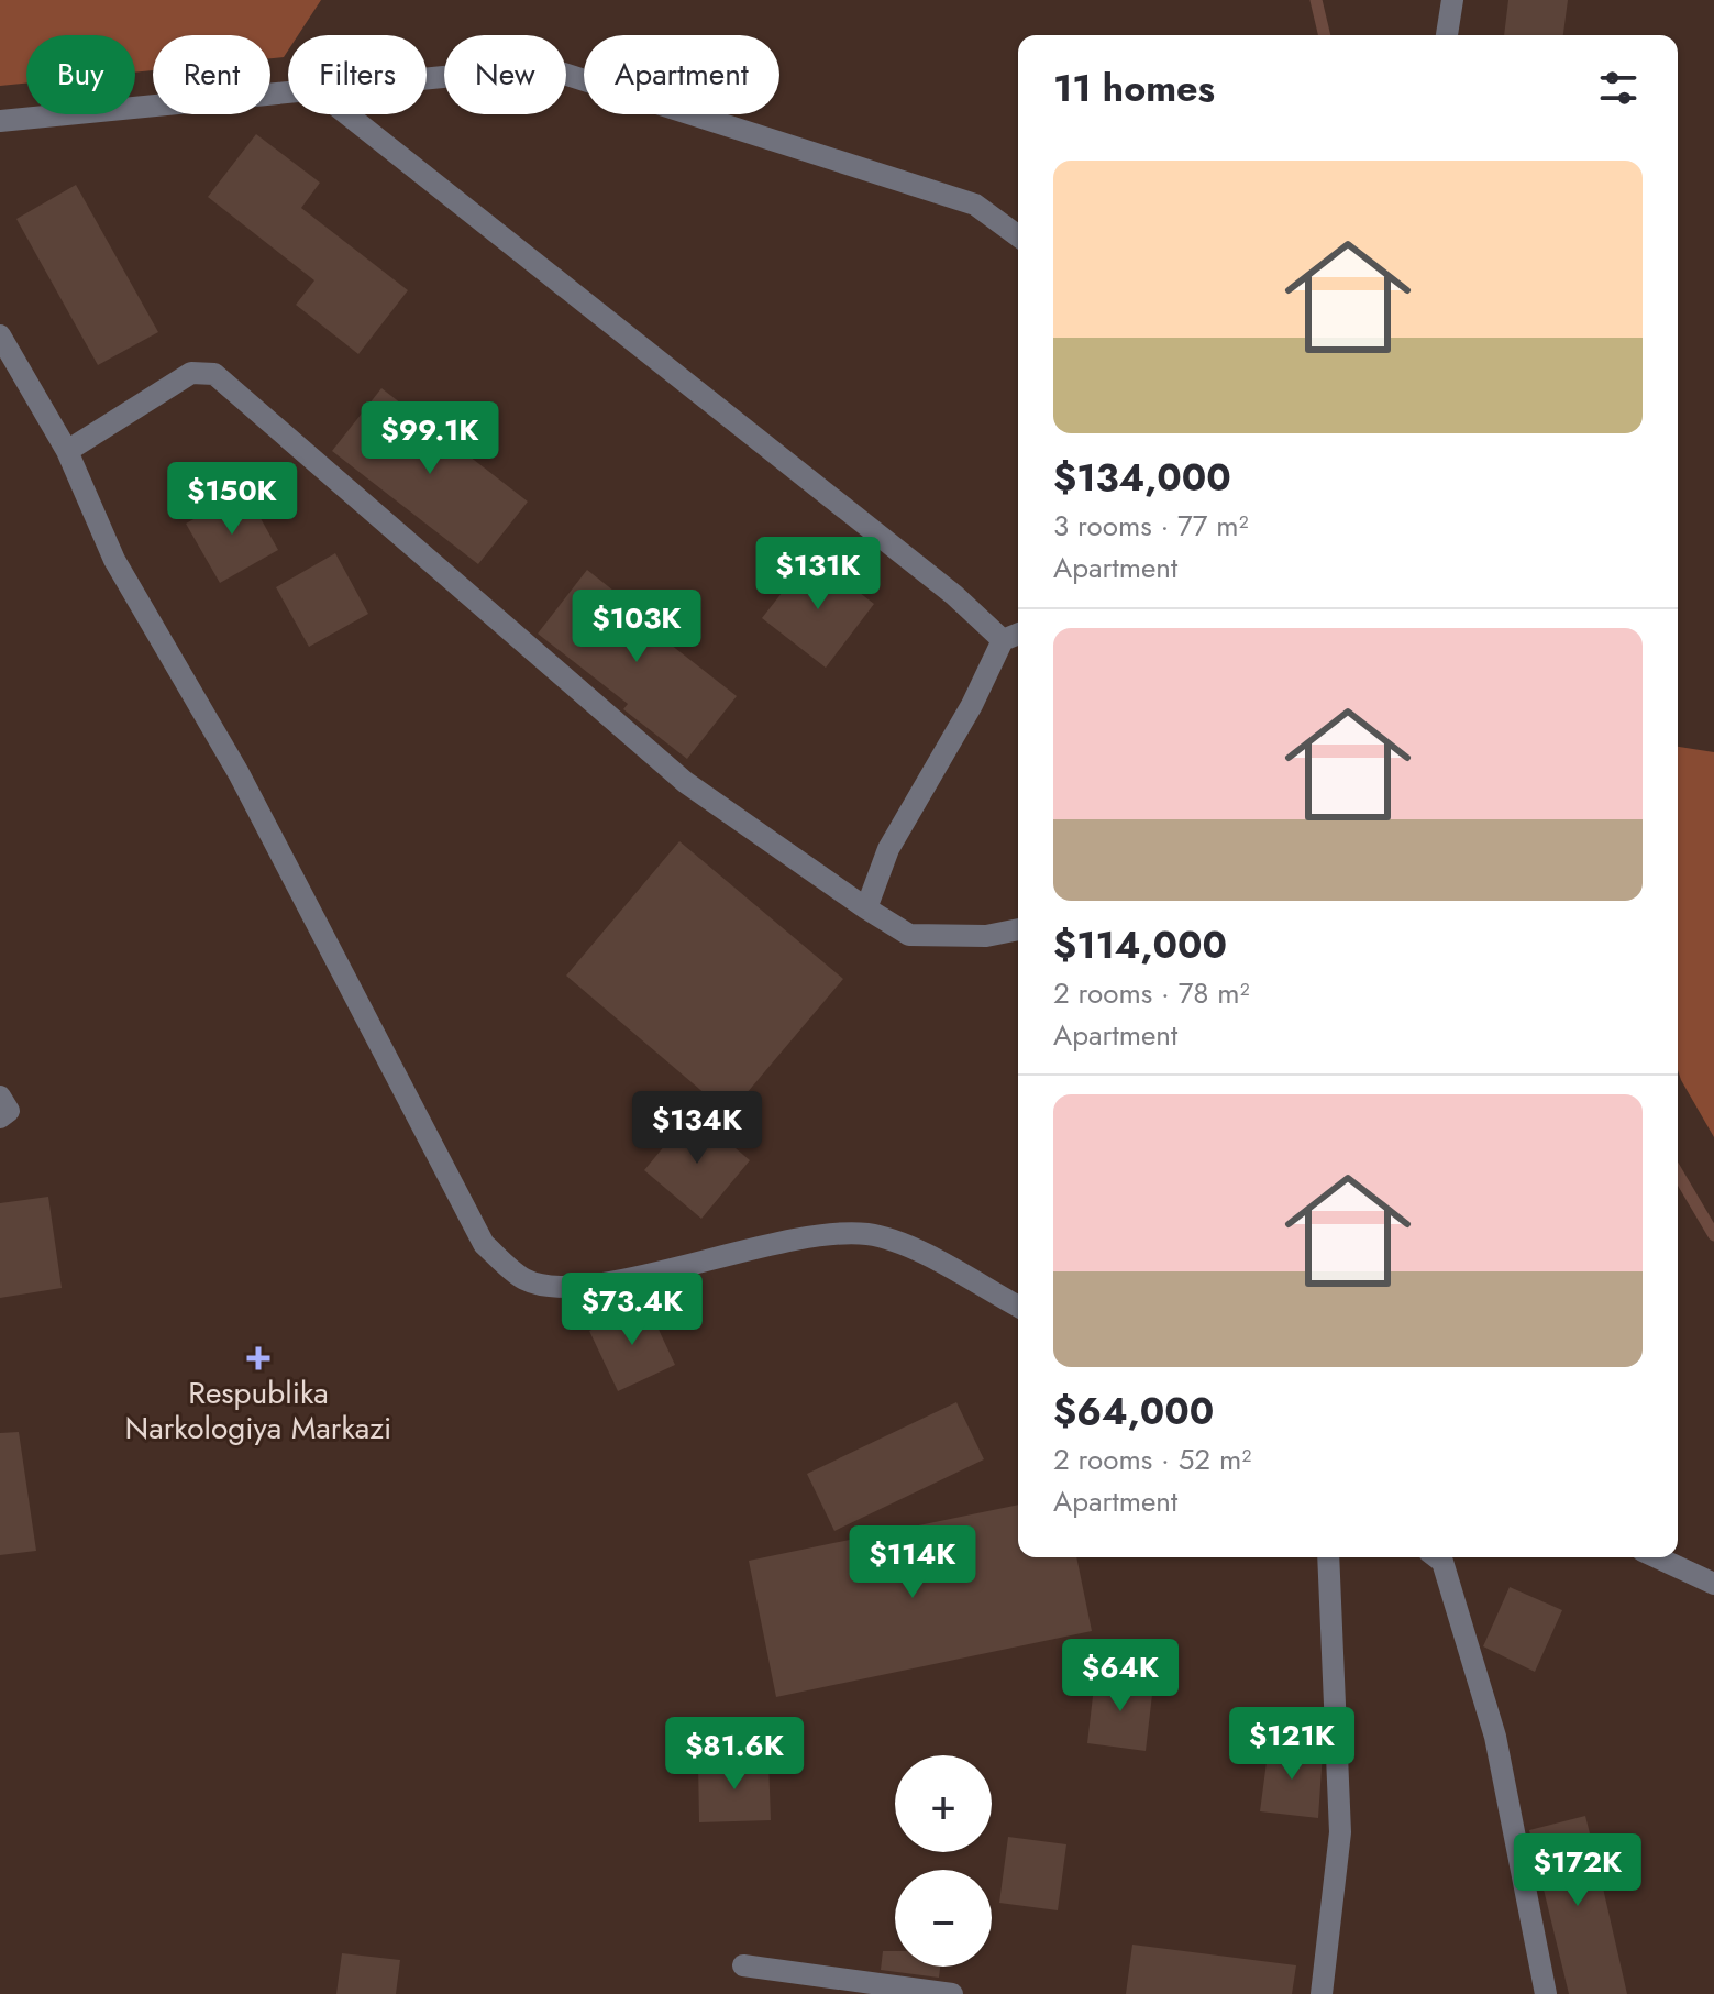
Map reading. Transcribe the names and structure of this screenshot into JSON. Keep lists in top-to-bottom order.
{
  "places": {
    "health": ["Respublika Narkologiya Markazi"]
  },
  "page": {
    "chip": [
      "Buy",
      "Rent",
      "Filters",
      "New",
      "Apartment"
    ],
    "heading": "11 homes",
    "list": [
      {
        "name": "$134,000",
        "note": "3 rooms · 77 m² · Apartment"
      },
      {
        "name": "$114,000",
        "note": "2 rooms · 78 m² · Apartment"
      },
      {
        "name": "$64,000",
        "note": "2 rooms · 52 m² · Apartment"
      }
    ],
    "price": [
      "$99.1K",
      "$150K",
      "$131K",
      "$103K",
      "$134K",
      "$73.4K",
      "$114K",
      "$64K",
      "$121K",
      "$81.6K",
      "$172K"
    ],
    "map_buttons": ["+", "−"]
  }
}
